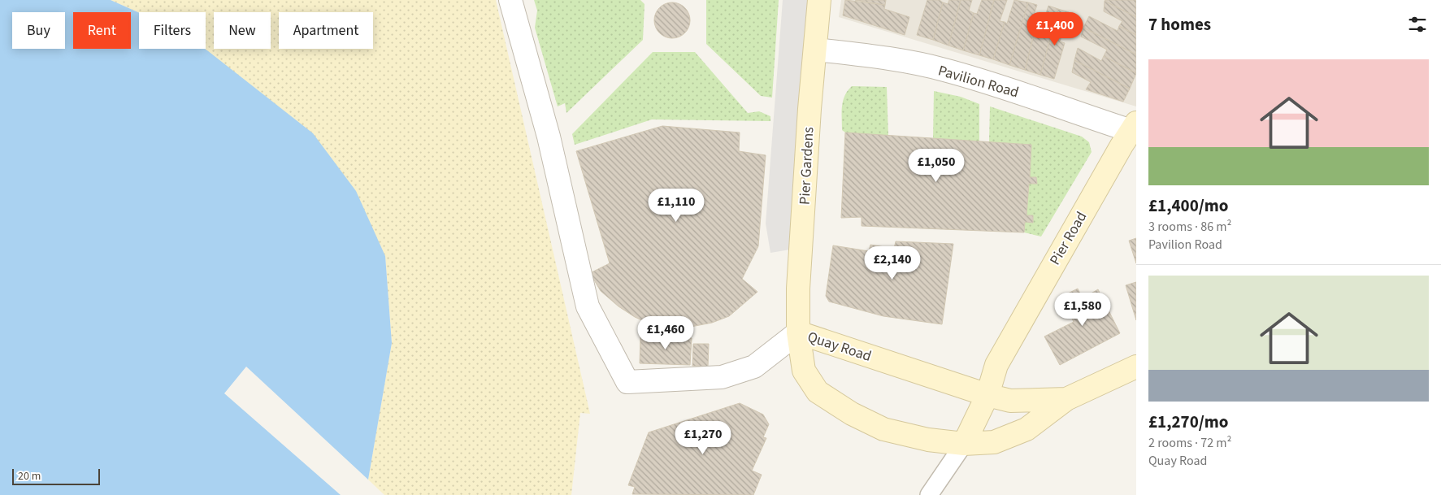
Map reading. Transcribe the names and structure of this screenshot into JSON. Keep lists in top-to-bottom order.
{
  "streets": {
    "street": [
      "Pavilion Road",
      "Pier Gardens",
      "Pier Road",
      "Quay Road"
    ]
  },
  "crossings": [
    ["Pavilion Road", "Pier Gardens"],
    ["Pavilion Road", "Pier Road"],
    ["Pier Gardens", "Quay Road"],
    ["Pier Road", "Quay Road"]
  ],
  "scale_bar": "20 m",
  "page": {
    "heading": "7 homes",
    "price": [
      "£1,400",
      "£1,050",
      "£1,110",
      "£2,140",
      "£1,580",
      "£1,460",
      "£1,270"
    ],
    "chip": [
      "Buy",
      "Rent",
      "Filters",
      "New",
      "Apartment"
    ],
    "list": [
      {
        "name": "£1,400/mo",
        "note": "3 rooms · 86 m² · Pavilion Road"
      },
      {
        "name": "£1,270/mo",
        "note": "2 rooms · 72 m² · Quay Road"
      }
    ],
    "scale": "20 m"
  }
}
